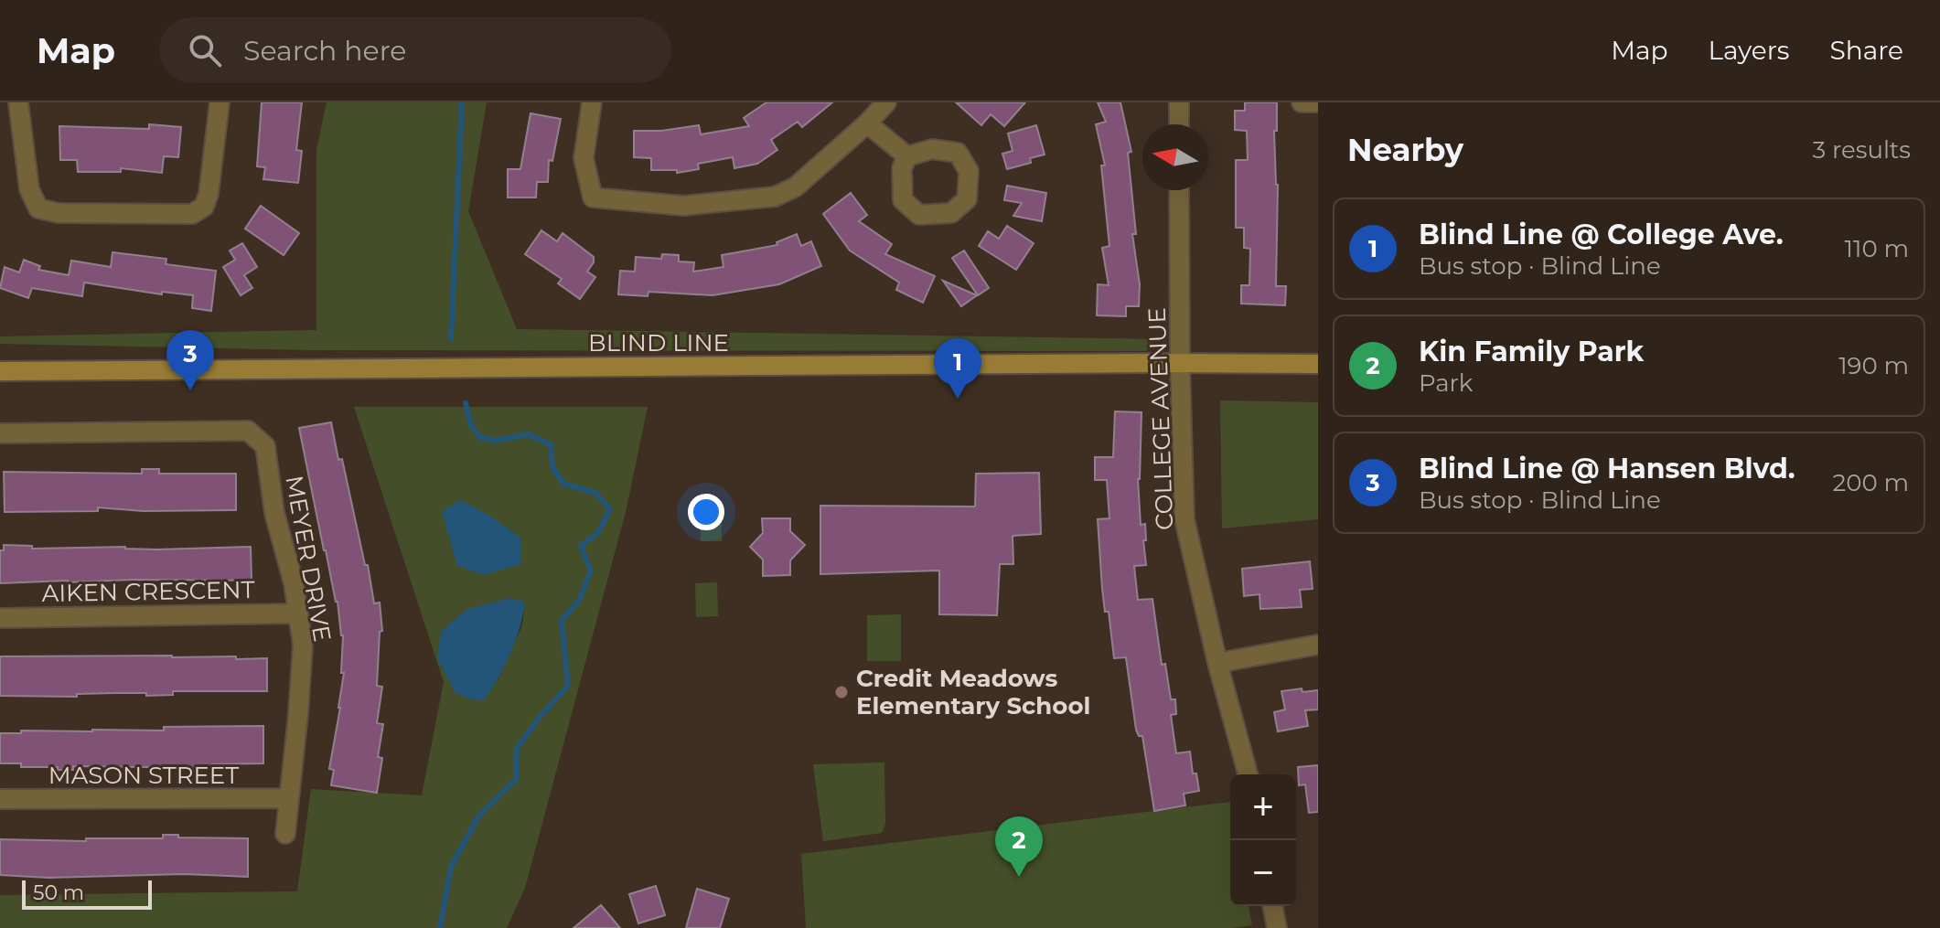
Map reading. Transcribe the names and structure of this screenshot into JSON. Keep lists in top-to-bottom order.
{
  "streets": {
    "street": [
      "BLIND LINE",
      "COLLEGE AVENUE",
      "MEYER DRIVE",
      "AIKEN CRESCENT",
      "MASON STREET"
    ]
  },
  "crossings": [
    ["BLIND LINE", "COLLEGE AVENUE"],
    ["MEYER DRIVE", "AIKEN CRESCENT"],
    ["MEYER DRIVE", "MASON STREET"]
  ],
  "places": ["Credit Meadows Elementary School"],
  "scale_bar": "50 m",
  "north": "left",
  "page": {
    "header": "Map",
    "search": "Search here",
    "nav": ["Map", "Layers", "Share"],
    "heading": ["Nearby", "3 results"],
    "list": [
      {
        "mark": "1",
        "name": "Blind Line @ College Ave.",
        "note": "Bus stop · Blind Line",
        "value": "110 m"
      },
      {
        "mark": "2",
        "name": "Kin Family Park",
        "note": "Park",
        "value": "190 m"
      },
      {
        "mark": "3",
        "name": "Blind Line @ Hansen Blvd.",
        "note": "Bus stop · Blind Line",
        "value": "200 m"
      }
    ],
    "pins": ["3", "1", "2"],
    "map_buttons": ["+", "−"],
    "scale": "50 m"
  }
}
